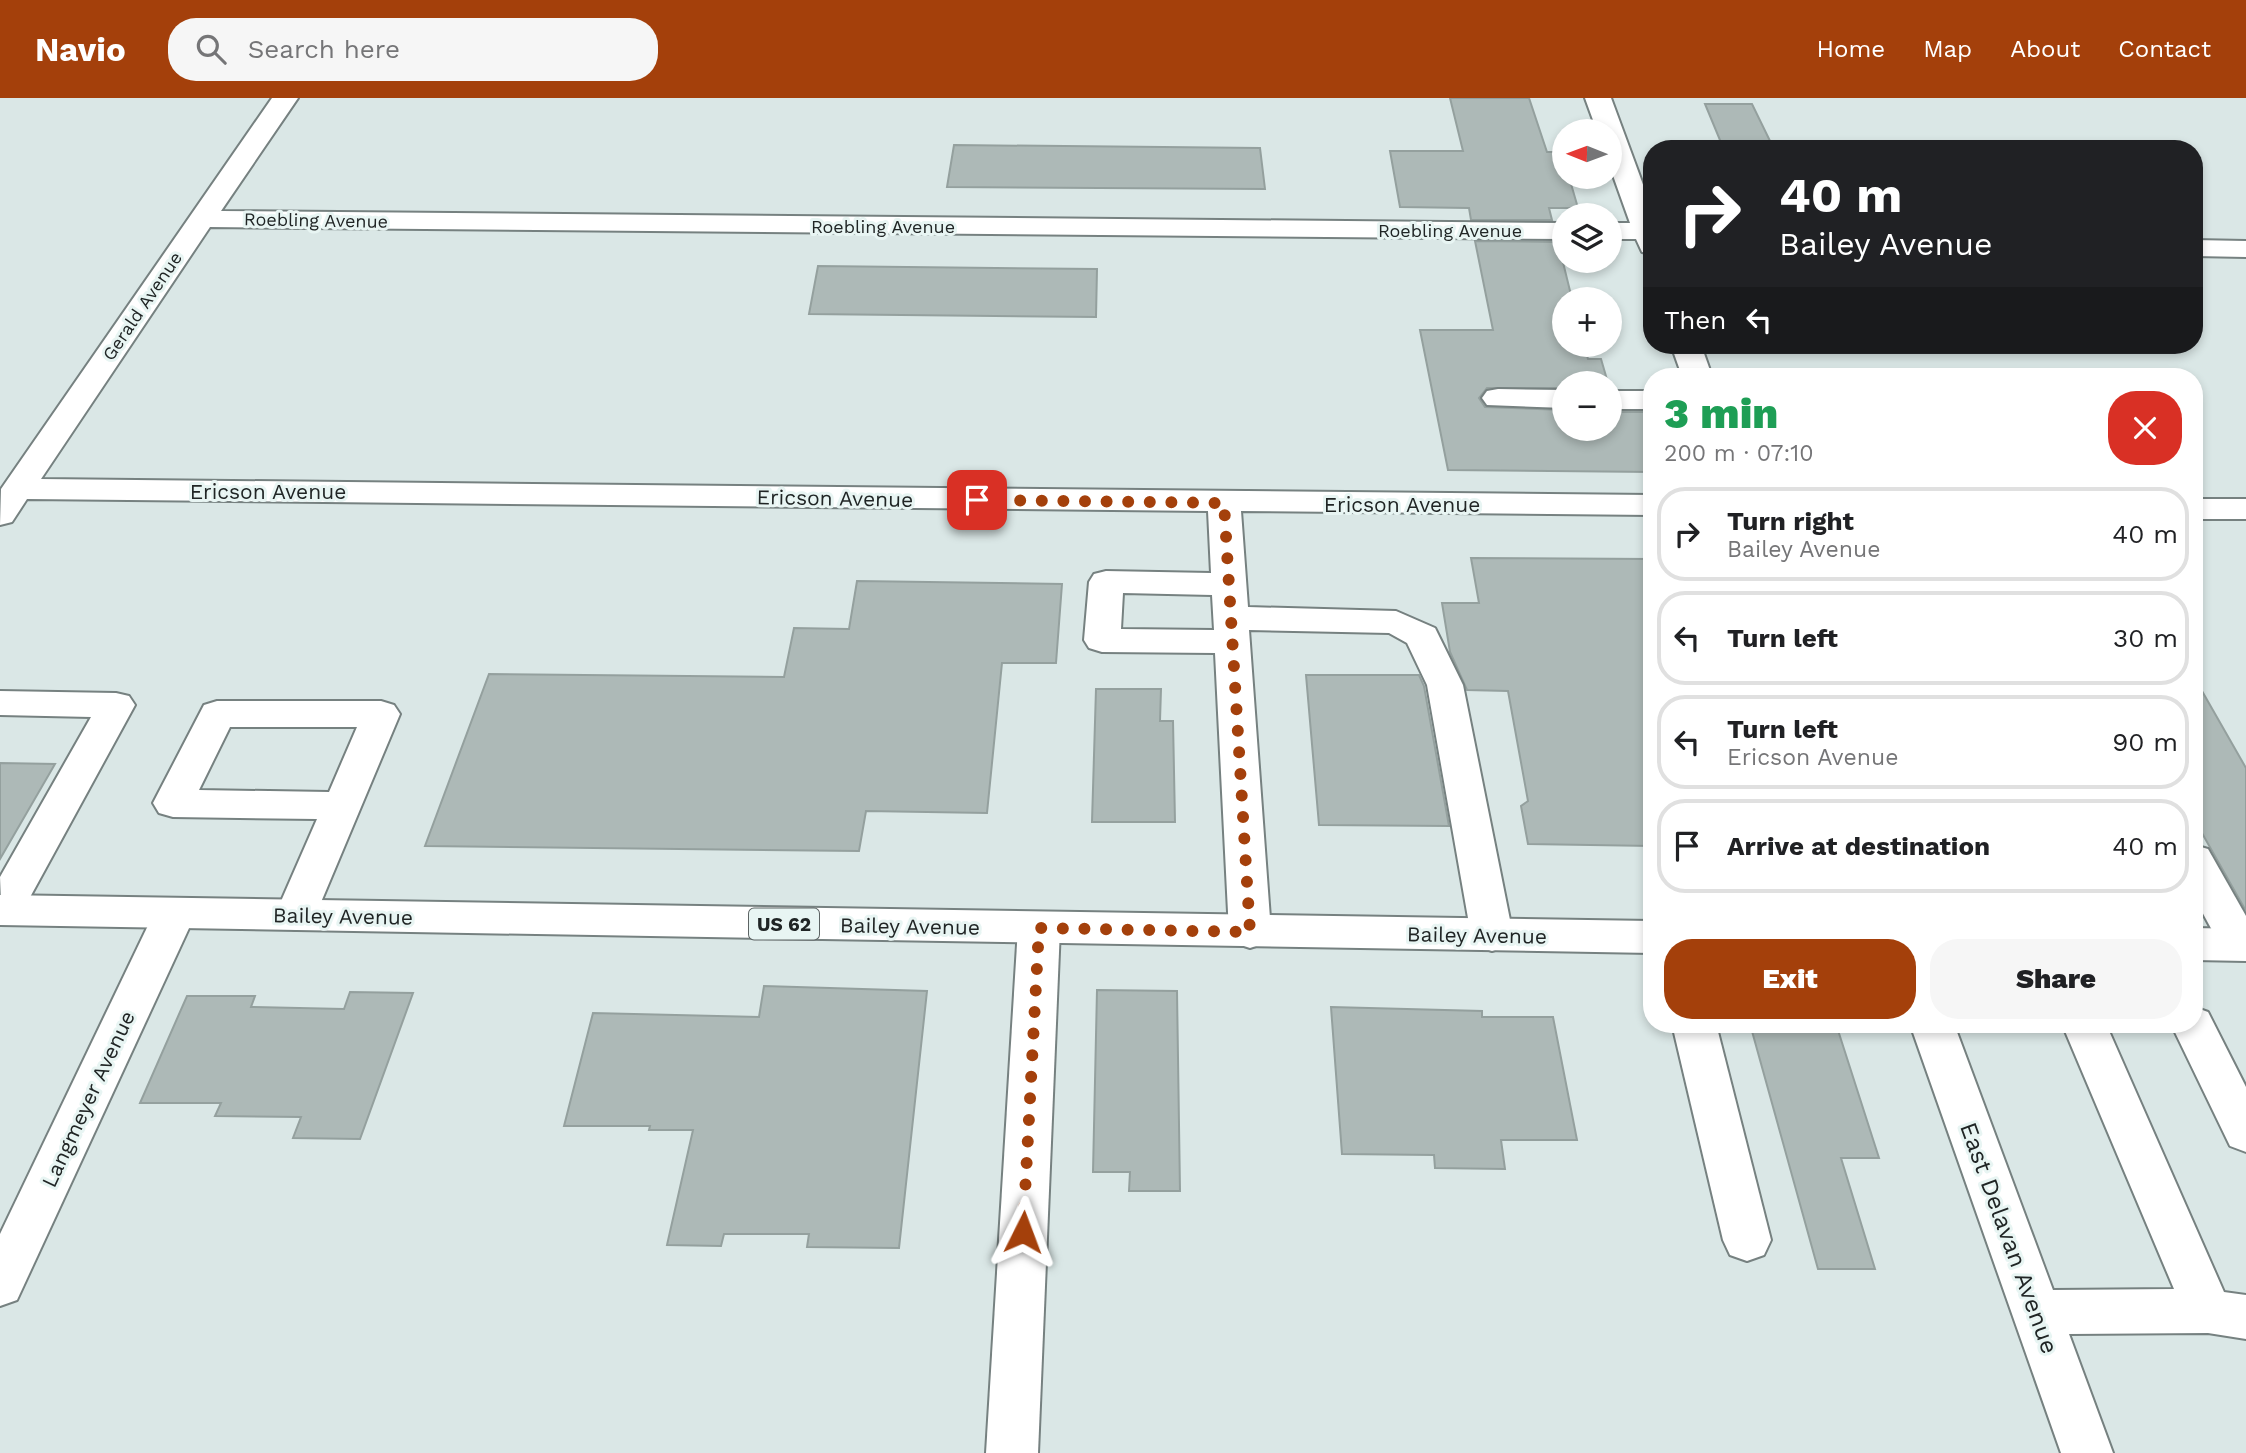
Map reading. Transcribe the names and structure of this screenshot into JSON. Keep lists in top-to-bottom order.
{
  "streets": {
    "street": [
      "Roebling Avenue",
      "Gerald Avenue",
      "Ericson Avenue",
      "Bailey Avenue",
      "US 62",
      "Langmeyer Avenue",
      "East Delavan Avenue"
    ]
  },
  "crossings": [
    ["Roebling Avenue", "Gerald Avenue"],
    ["Gerald Avenue", "Ericson Avenue"],
    ["Bailey Avenue", "Langmeyer Avenue"]
  ],
  "north": "left",
  "page": {
    "header": "Navio",
    "search": "Search here",
    "nav": [
      "Home",
      "Map",
      "About",
      "Contact"
    ],
    "map_buttons": ["+", "−"],
    "turn": ["40 m", "Bailey Avenue"],
    "then": "Then",
    "heading": ["3 min", "200 m · 07:10"],
    "list": [
      {
        "name": "Turn right",
        "note": "Bailey Avenue",
        "value": "40 m"
      },
      {
        "name": "Turn left",
        "value": "30 m"
      },
      {
        "name": "Turn left",
        "note": "Ericson Avenue",
        "value": "90 m"
      },
      {
        "name": "Arrive at destination",
        "value": "40 m"
      }
    ],
    "buttons": ["Exit", "Share"]
  }
}
